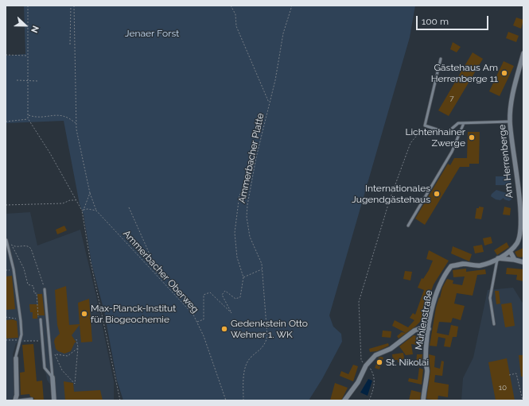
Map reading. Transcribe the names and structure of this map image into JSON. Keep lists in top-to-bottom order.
{
  "streets": {
    "street": ["Am Herrenberge", "Mühlenstraße"],
    "path": ["Ammerbacher Platte", "Ammerbacher Oberweg"]
  },
  "crossings": [
    ["Am Herrenberge", "Mühlenstraße"]
  ],
  "parks": ["Jenaer Forst"],
  "places": [
    "Gästehaus Am Herrenberge 11",
    "Lichtenhainer Zwerge",
    "Internationales Jugendgästehaus",
    "Max-Planck-Institut für Biogeochemie",
    "Gedenkstein Otto Wehner 1. WK",
    "St. Nikolai"
  ],
  "house_numbers": ["7", "10"],
  "scale_bar": "100 m",
  "north": "right"
}
